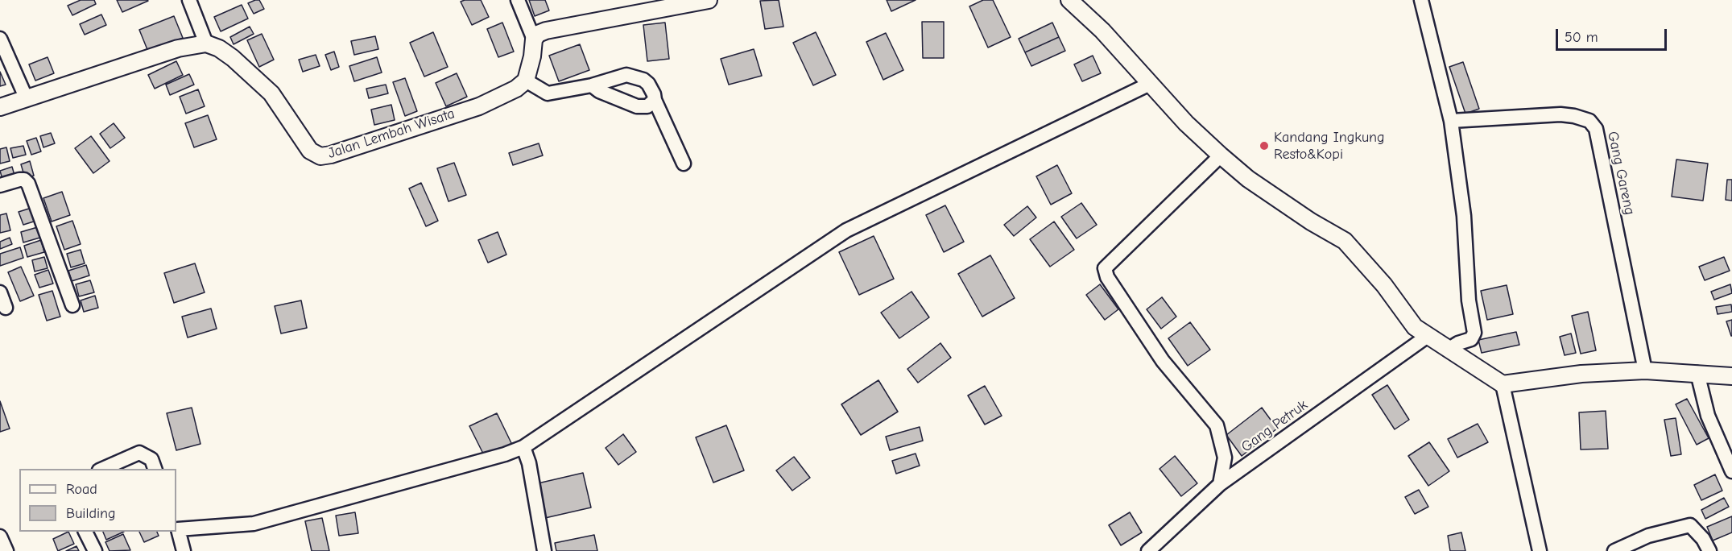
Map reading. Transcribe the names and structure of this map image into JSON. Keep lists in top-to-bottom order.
{
  "streets": {
    "street": ["Jalan Lembah Wisata", "Gang Gareng", "Gang Petruk"]
  },
  "places": ["Kandang Ingkung Resto&Kopi"],
  "legend": ["Road", "Building"],
  "scale_bar": "50 m"
}
